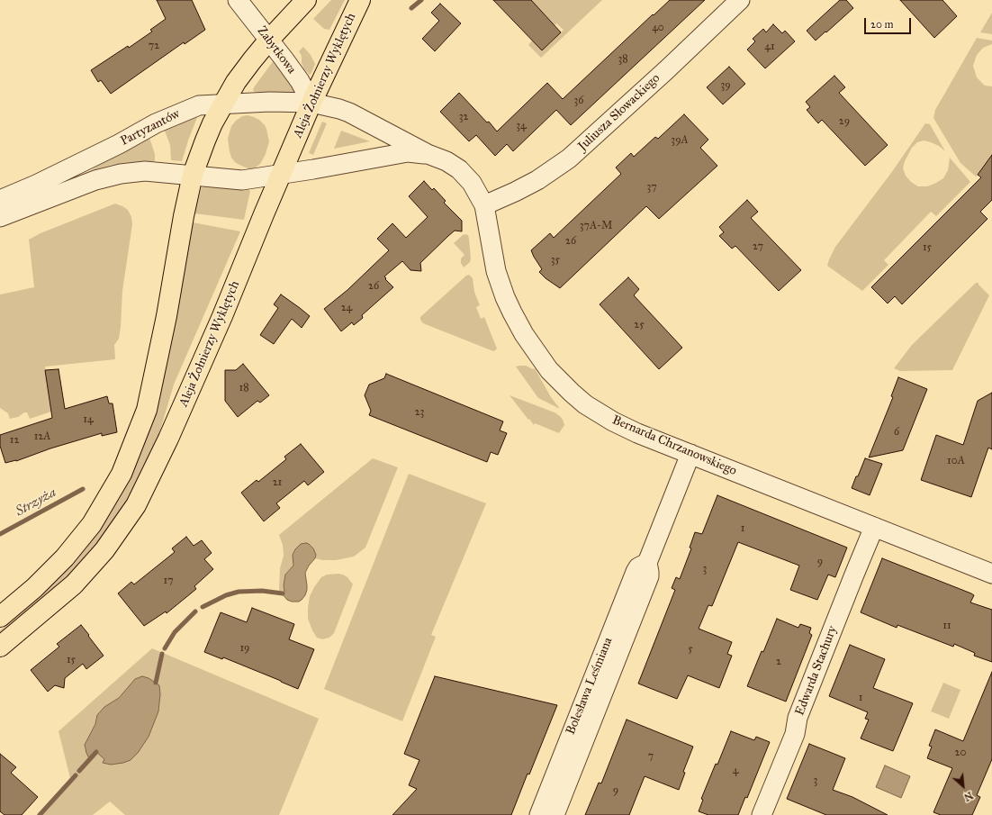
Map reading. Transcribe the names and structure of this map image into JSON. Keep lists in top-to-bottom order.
{
  "streets": {
    "main road": ["Aleja Żołnierzy Wyklętych"],
    "street": [
      "Zabytkowa",
      "Juliusza Słowackiego",
      "Partyzantów",
      "Bernarda Chrzanowskiego",
      "Edwarda Stachury",
      "Bolesława Leśmiana"
    ]
  },
  "crossings": [
    ["Zabytkowa", "Aleja Żołnierzy Wyklętych"],
    ["Zabytkowa", "Partyzantów"],
    ["Zabytkowa", "Bernarda Chrzanowskiego"],
    ["Aleja Żołnierzy Wyklętych", "Partyzantów"],
    ["Aleja Żołnierzy Wyklętych", "Bernarda Chrzanowskiego"],
    ["Juliusza Słowackiego", "Bernarda Chrzanowskiego"],
    ["Partyzantów", "Bernarda Chrzanowskiego"],
    ["Bernarda Chrzanowskiego", "Edwarda Stachury"],
    ["Bernarda Chrzanowskiego", "Bolesława Leśmiana"]
  ],
  "water": ["Strzyża"],
  "house_numbers": [
    "40",
    "72",
    "41",
    "38",
    "39",
    "36",
    "32",
    "29",
    "34",
    "39A",
    "37",
    "37A-M",
    "26",
    "27",
    "15",
    "35",
    "26",
    "24",
    "25",
    "18",
    "23",
    "14",
    "6",
    "12A",
    "12",
    "10A",
    "21",
    "1",
    "9",
    "3",
    "17",
    "11",
    "19",
    "5",
    "15",
    "2",
    "1",
    "20",
    "7",
    "4",
    "3",
    "9"
  ],
  "scale_bar": "20 m",
  "north": "bottom right"
}
